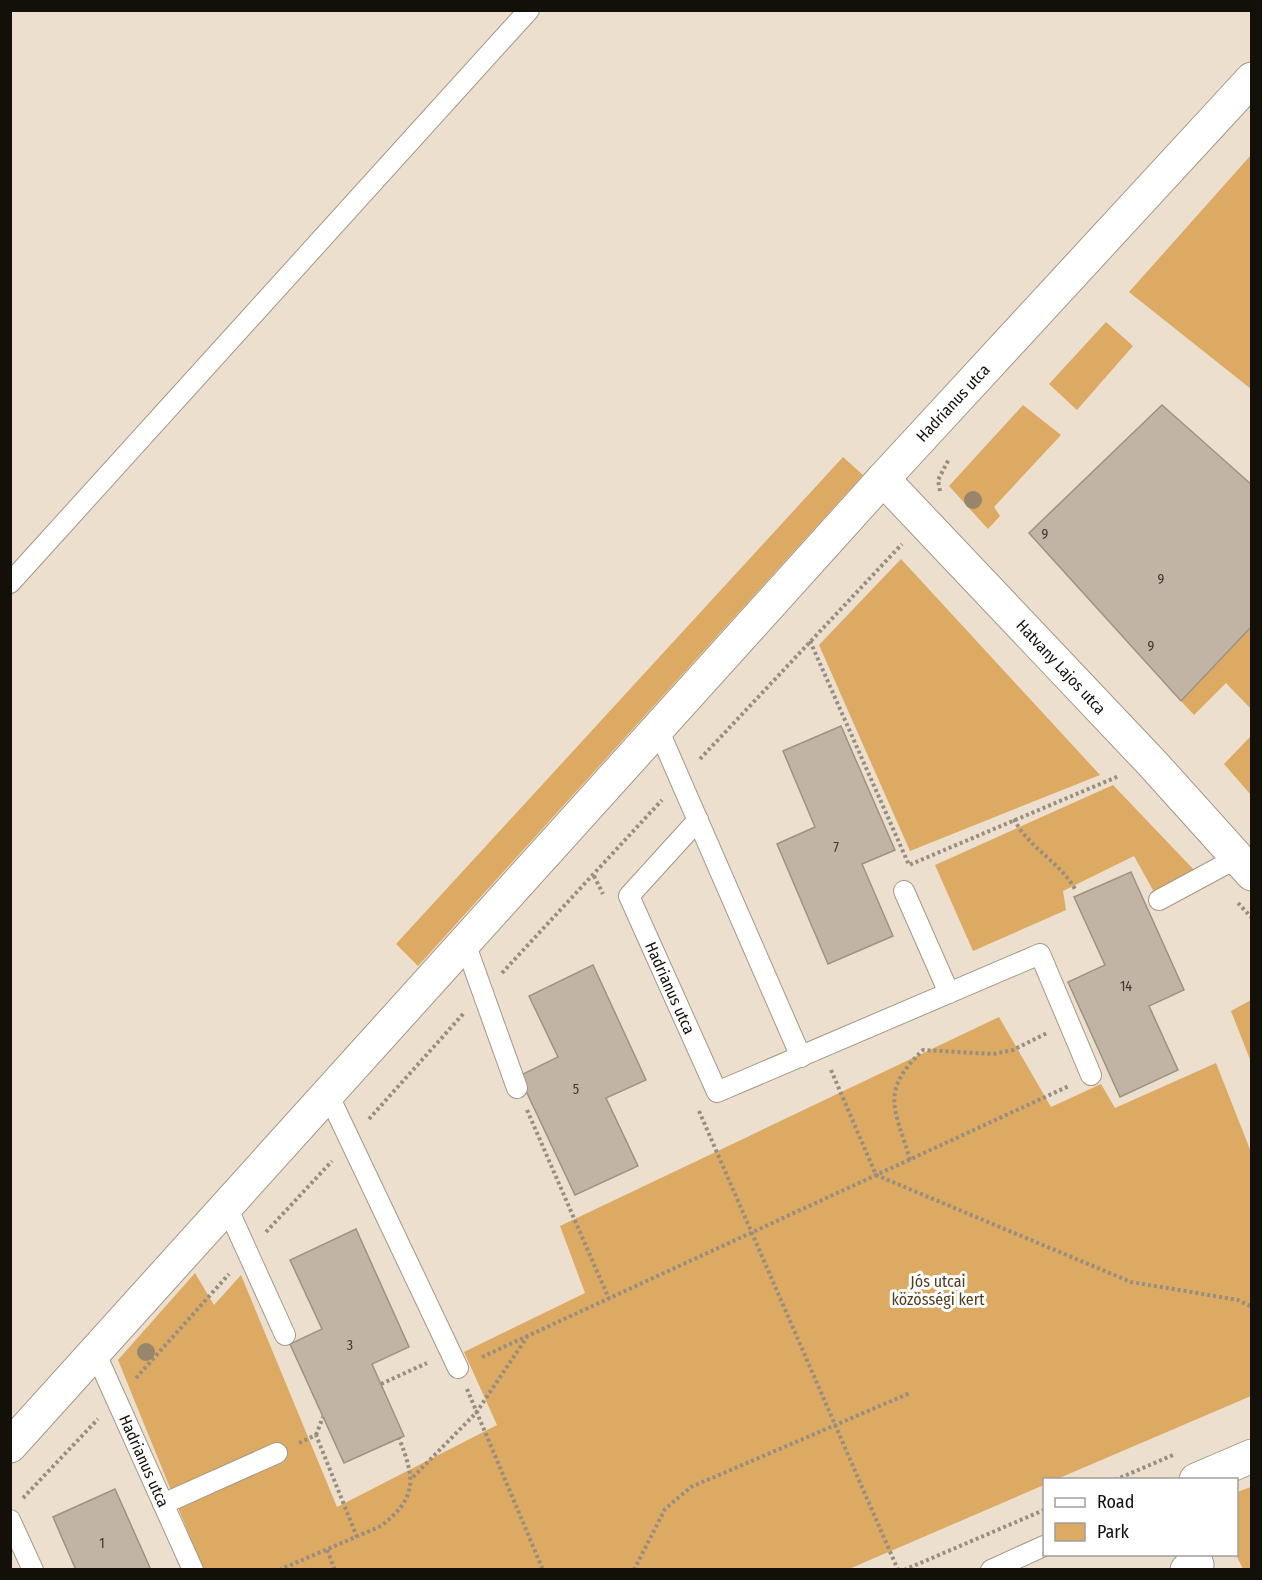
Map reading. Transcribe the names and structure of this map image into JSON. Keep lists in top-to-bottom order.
{
  "streets": {
    "street": ["Hadrianus utca", "Hatvany Lajos utca"]
  },
  "crossings": [
    ["Hadrianus utca", "Hatvany Lajos utca"]
  ],
  "parks": ["Jós utcai közösségi kert"],
  "house_numbers": [
    "9",
    "9",
    "9",
    "7",
    "14",
    "5",
    "3",
    "1"
  ],
  "legend": ["Road", "Park"]
}
